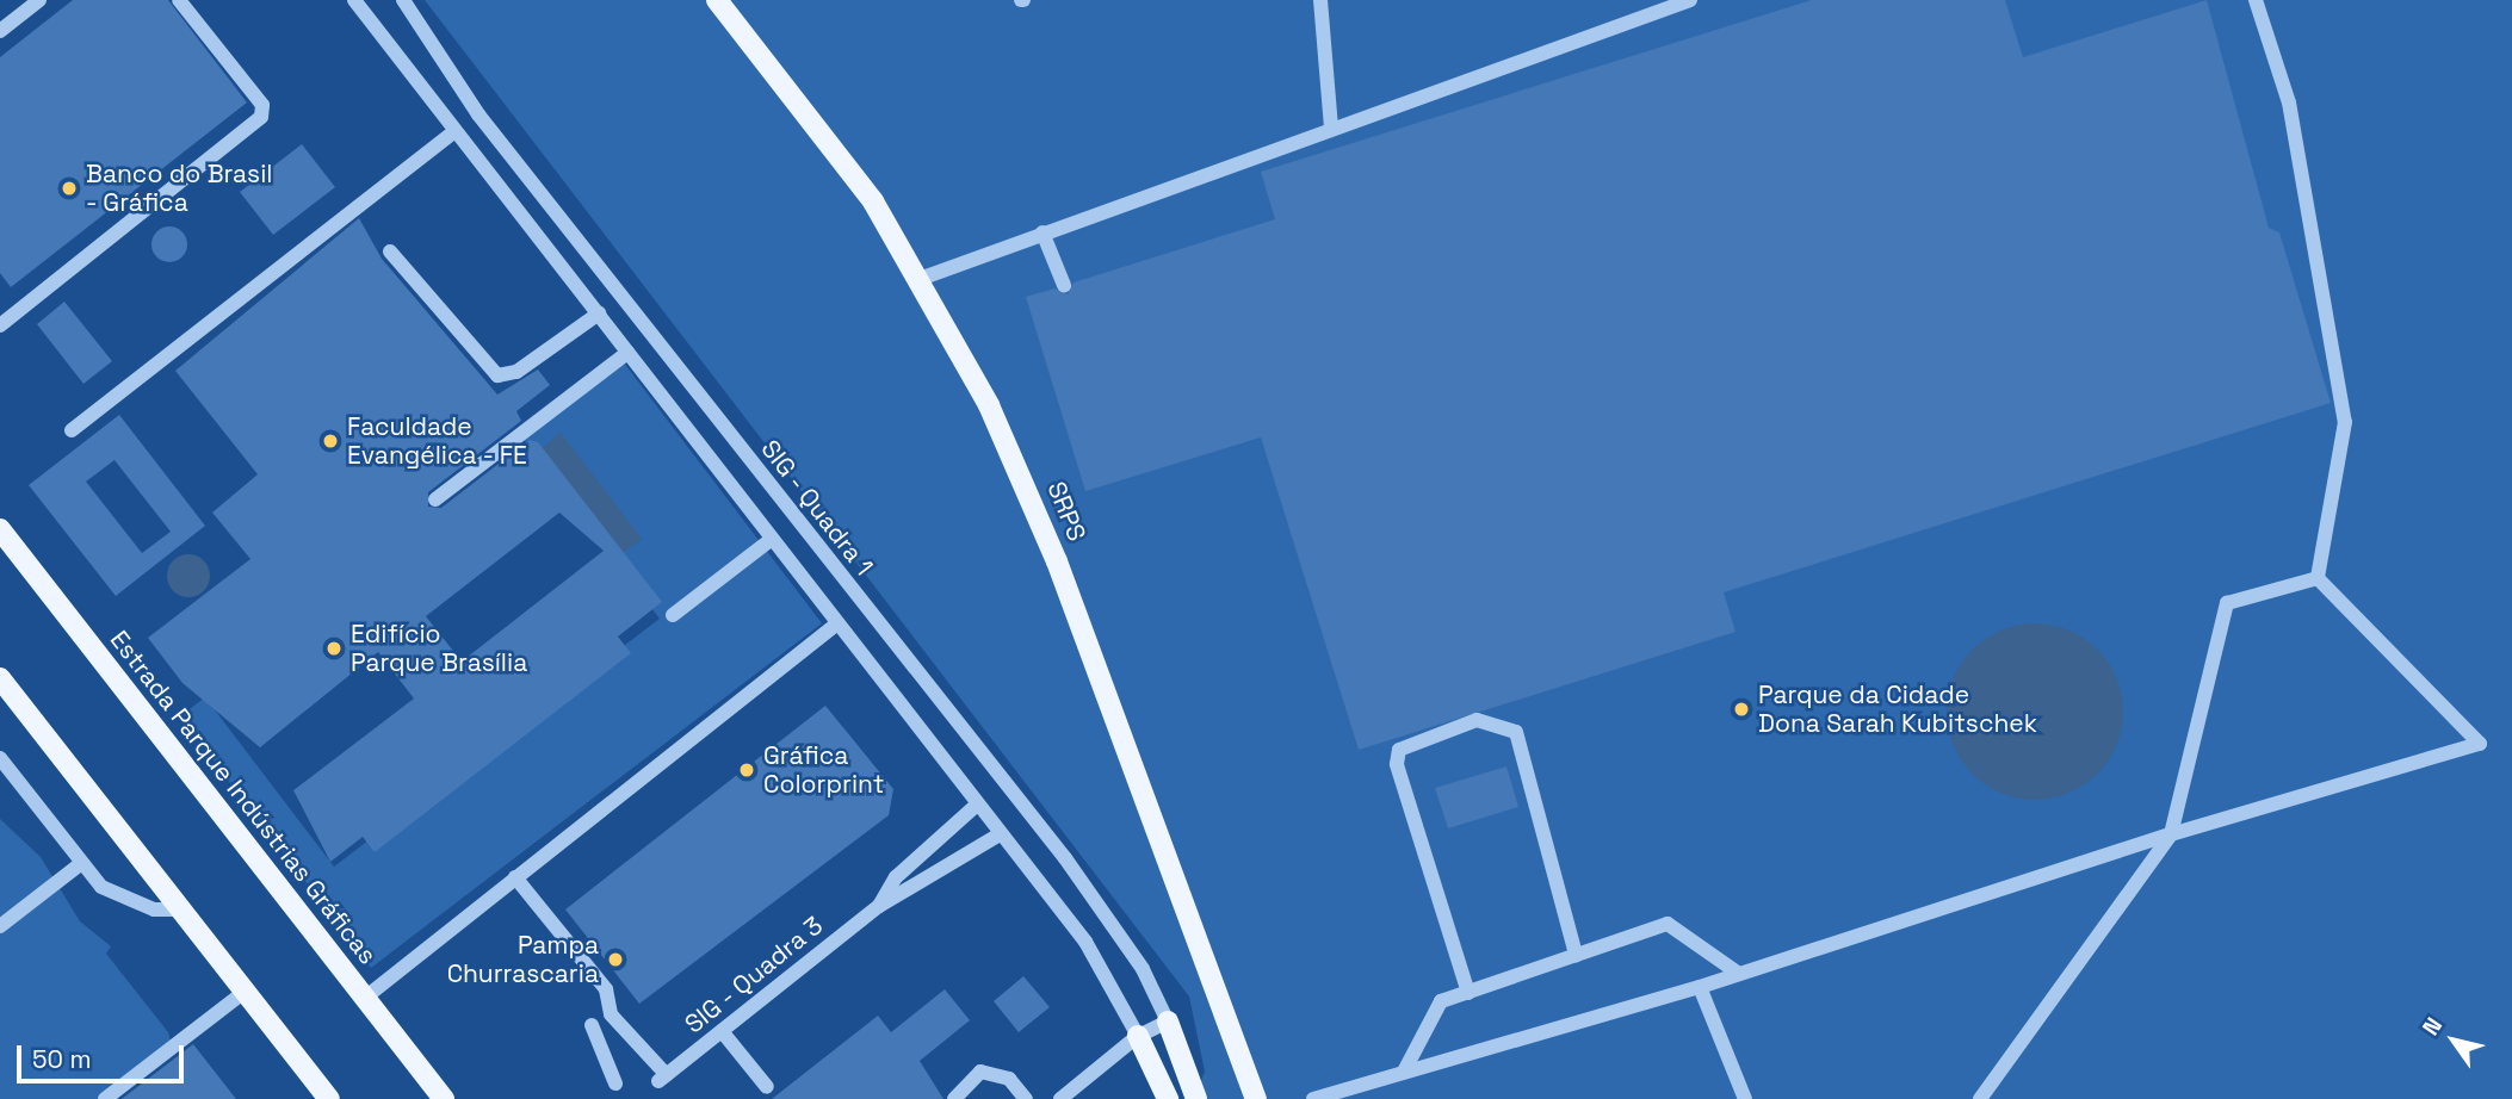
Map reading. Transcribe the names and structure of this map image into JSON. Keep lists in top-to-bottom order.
{
  "streets": {
    "main road": ["SRPS", "Estrada Parque Indústrias Gráficas"],
    "street": ["SIG - Quadra 1", "SIG - Quadra 3"]
  },
  "places": [
    "Banco do Brasil - Gráfica",
    "Faculdade Evangélica - FE",
    "Edifício Parque Brasília",
    "Parque da Cidade Dona Sarah Kubitschek",
    "Gráfica Colorprint",
    "Pampa Churrascaria"
  ],
  "scale_bar": "50 m",
  "north": "top left"
}
